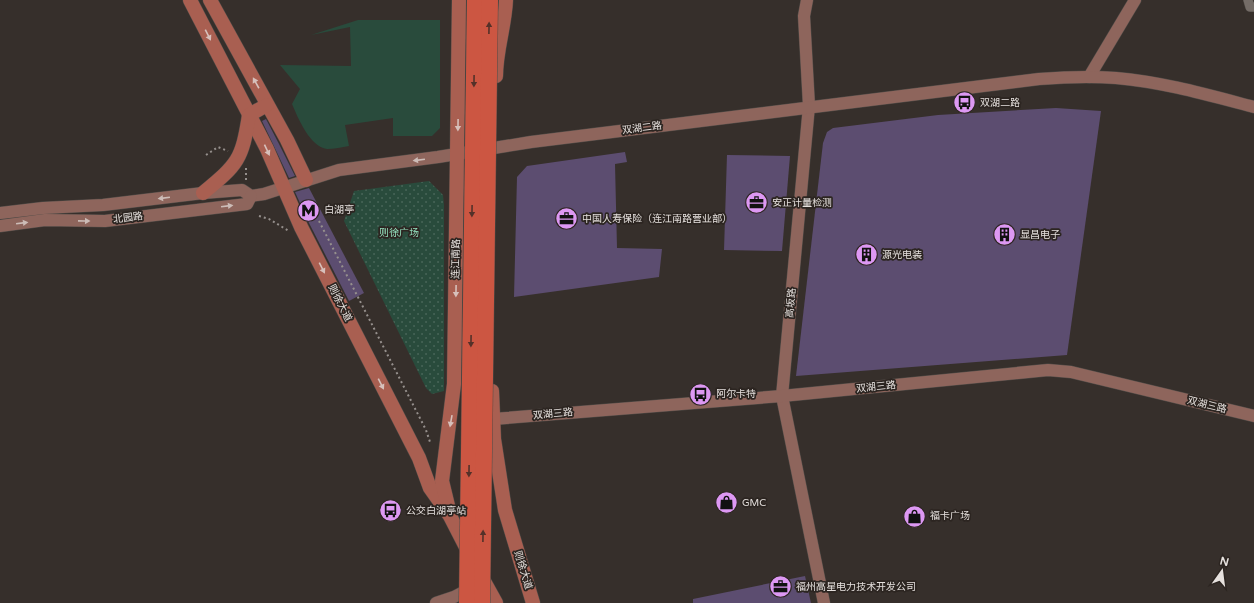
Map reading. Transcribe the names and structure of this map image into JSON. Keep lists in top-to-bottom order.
{
  "streets": {
    "main road": [
      "双湖二路",
      "北园路",
      "连江南路",
      "则徐大道",
      "高坂路",
      "双湖三路"
    ]
  },
  "crossings": [
    ["双湖二路", "北园路"],
    ["双湖二路", "连江南路"],
    ["双湖二路", "高坂路"],
    ["北园路", "则徐大道"],
    ["连江南路", "则徐大道"],
    ["则徐大道", "双湖三路"],
    ["高坂路", "双湖三路"]
  ],
  "parks": ["则徐广场"],
  "places": {
    "bus stop": ["双湖二路", "阿尔卡特", "公交白湖亭站"],
    "office": ["安正计量检测", "中国人寿保险（连江南路营业部）", "福州高星电力技术开发公司"],
    "metro station": ["白湖亭"],
    "building": ["显昌电子", "源光电装"],
    "shop": ["GMC", "福卡广场"]
  },
  "north": "top"
}
